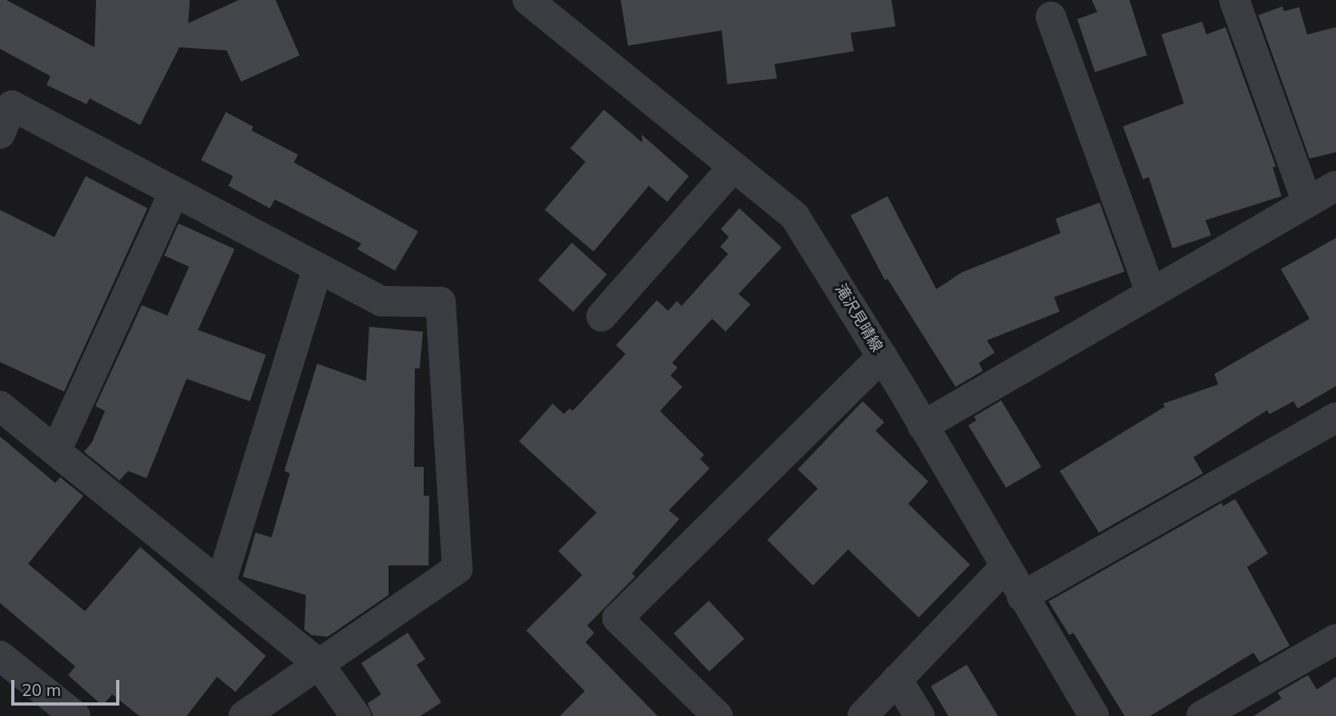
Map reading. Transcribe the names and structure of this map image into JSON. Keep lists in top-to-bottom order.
{
  "streets": {
    "street": ["滝沢見晴線"]
  },
  "scale_bar": "20 m"
}
